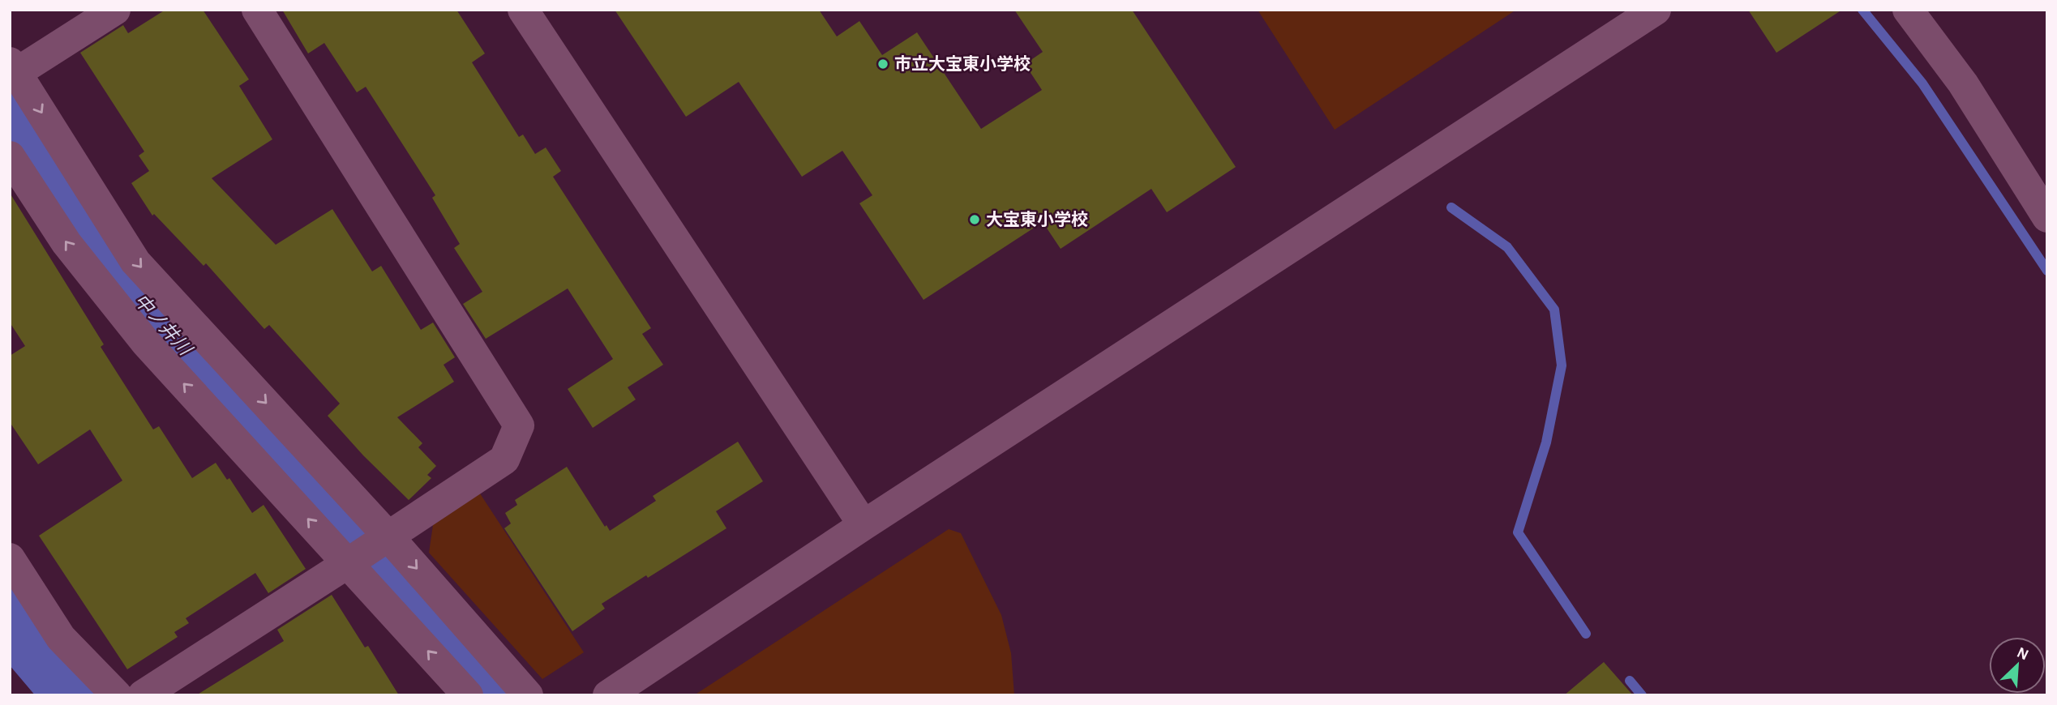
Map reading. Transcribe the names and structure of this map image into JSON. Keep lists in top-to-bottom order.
{
  "water": ["中ノ井川"],
  "places": ["市立大宝東小学校", "大宝東小学校"],
  "north": "top right"
}
